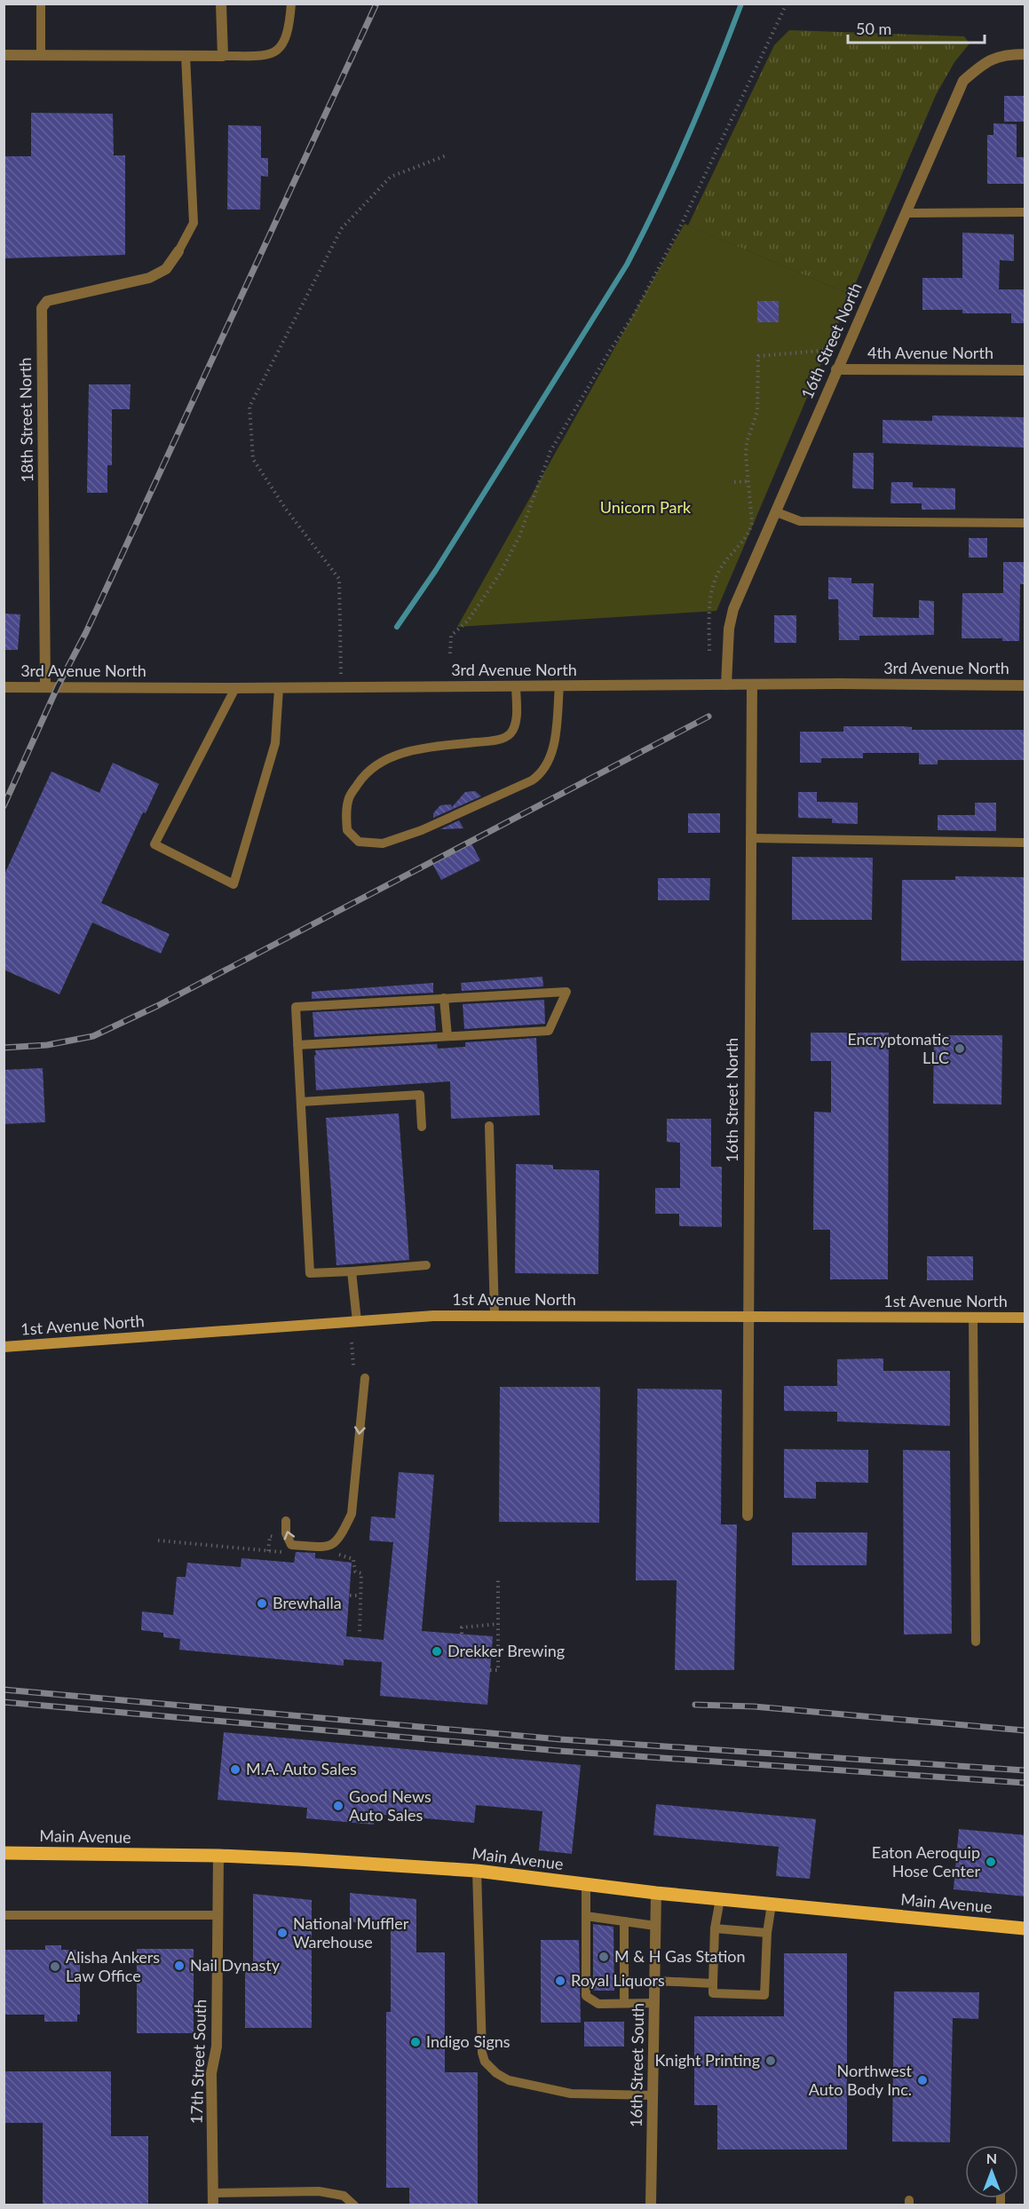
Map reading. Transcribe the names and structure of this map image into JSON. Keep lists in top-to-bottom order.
{
  "streets": {
    "main road": ["Main Avenue"],
    "street": [
      "16th Street North",
      "4th Avenue North",
      "18th Street North",
      "3rd Avenue North",
      "1st Avenue North",
      "17th Street South",
      "16th Street South"
    ]
  },
  "crossings": [
    ["16th Street North", "4th Avenue North"],
    ["16th Street North", "3rd Avenue North"],
    ["16th Street North", "1st Avenue North"],
    ["18th Street North", "3rd Avenue North"],
    ["Main Avenue", "17th Street South"],
    ["Main Avenue", "16th Street South"]
  ],
  "parks": ["Unicorn Park"],
  "places": [
    "Encryptomatic LLC",
    "Brewhalla",
    "Drekker Brewing",
    "M.A. Auto Sales",
    "Good News Auto Sales",
    "Eaton Aeroquip Hose Center",
    "National Muffler Warehouse",
    "M & H Gas Station",
    "Nail Dynasty",
    "Alisha Ankers Law Office",
    "Royal Liquors",
    "Indigo Signs",
    "Knight Printing",
    "Northwest Auto Body Inc."
  ],
  "scale_bar": "50 m",
  "north": "top"
}
